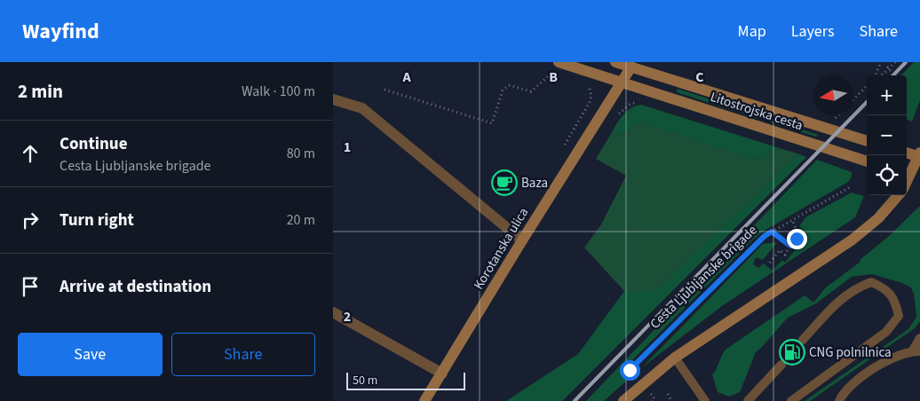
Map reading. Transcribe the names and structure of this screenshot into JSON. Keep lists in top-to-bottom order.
{
  "streets": {
    "street": ["Litostrojska cesta", "Korotanska ulica"],
    "path": ["Cesta Ljubljanske brigade"]
  },
  "crossings": [
    ["Litostrojska cesta", "Korotanska ulica"]
  ],
  "places": {
    "cafe": ["Baza"],
    "fuel station": ["CNG polnilnica"]
  },
  "scale_bar": "50 m",
  "north": "left",
  "page": {
    "header": "Wayfind",
    "nav": ["Map", "Layers", "Share"],
    "heading": ["2 min", "Walk · 100 m"],
    "map_buttons": ["+", "−"],
    "list": [
      ["Continue", "Cesta Ljubljanske brigade", "80 m"],
      ["Turn right", "20 m"],
      "Arrive at destination"
    ],
    "buttons": ["Save", "Share"],
    "scale": "50 m"
  },
  "grid": {
    "columns": ["A", "B", "C"],
    "rows": ["1", "2"]
  }
}
